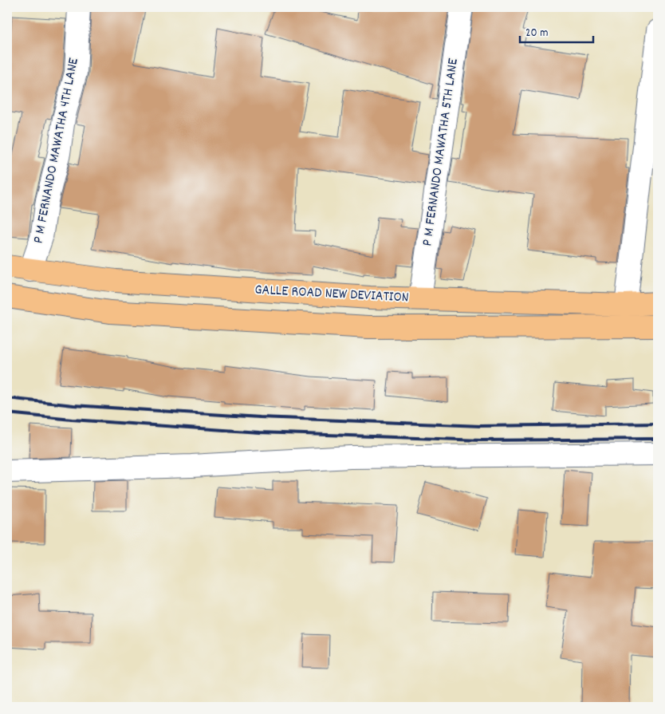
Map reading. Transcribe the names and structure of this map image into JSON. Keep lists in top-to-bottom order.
{
  "streets": {
    "main road": ["GALLE ROAD NEW DEVIATION"],
    "street": ["P M FERNANDO MAWATHA 4TH LANE", "P M FERNANDO MAWATHA 5TH LANE"]
  },
  "crossings": [
    ["P M FERNANDO MAWATHA 4TH LANE", "GALLE ROAD NEW DEVIATION"],
    ["P M FERNANDO MAWATHA 5TH LANE", "GALLE ROAD NEW DEVIATION"]
  ],
  "scale_bar": "20 m"
}
